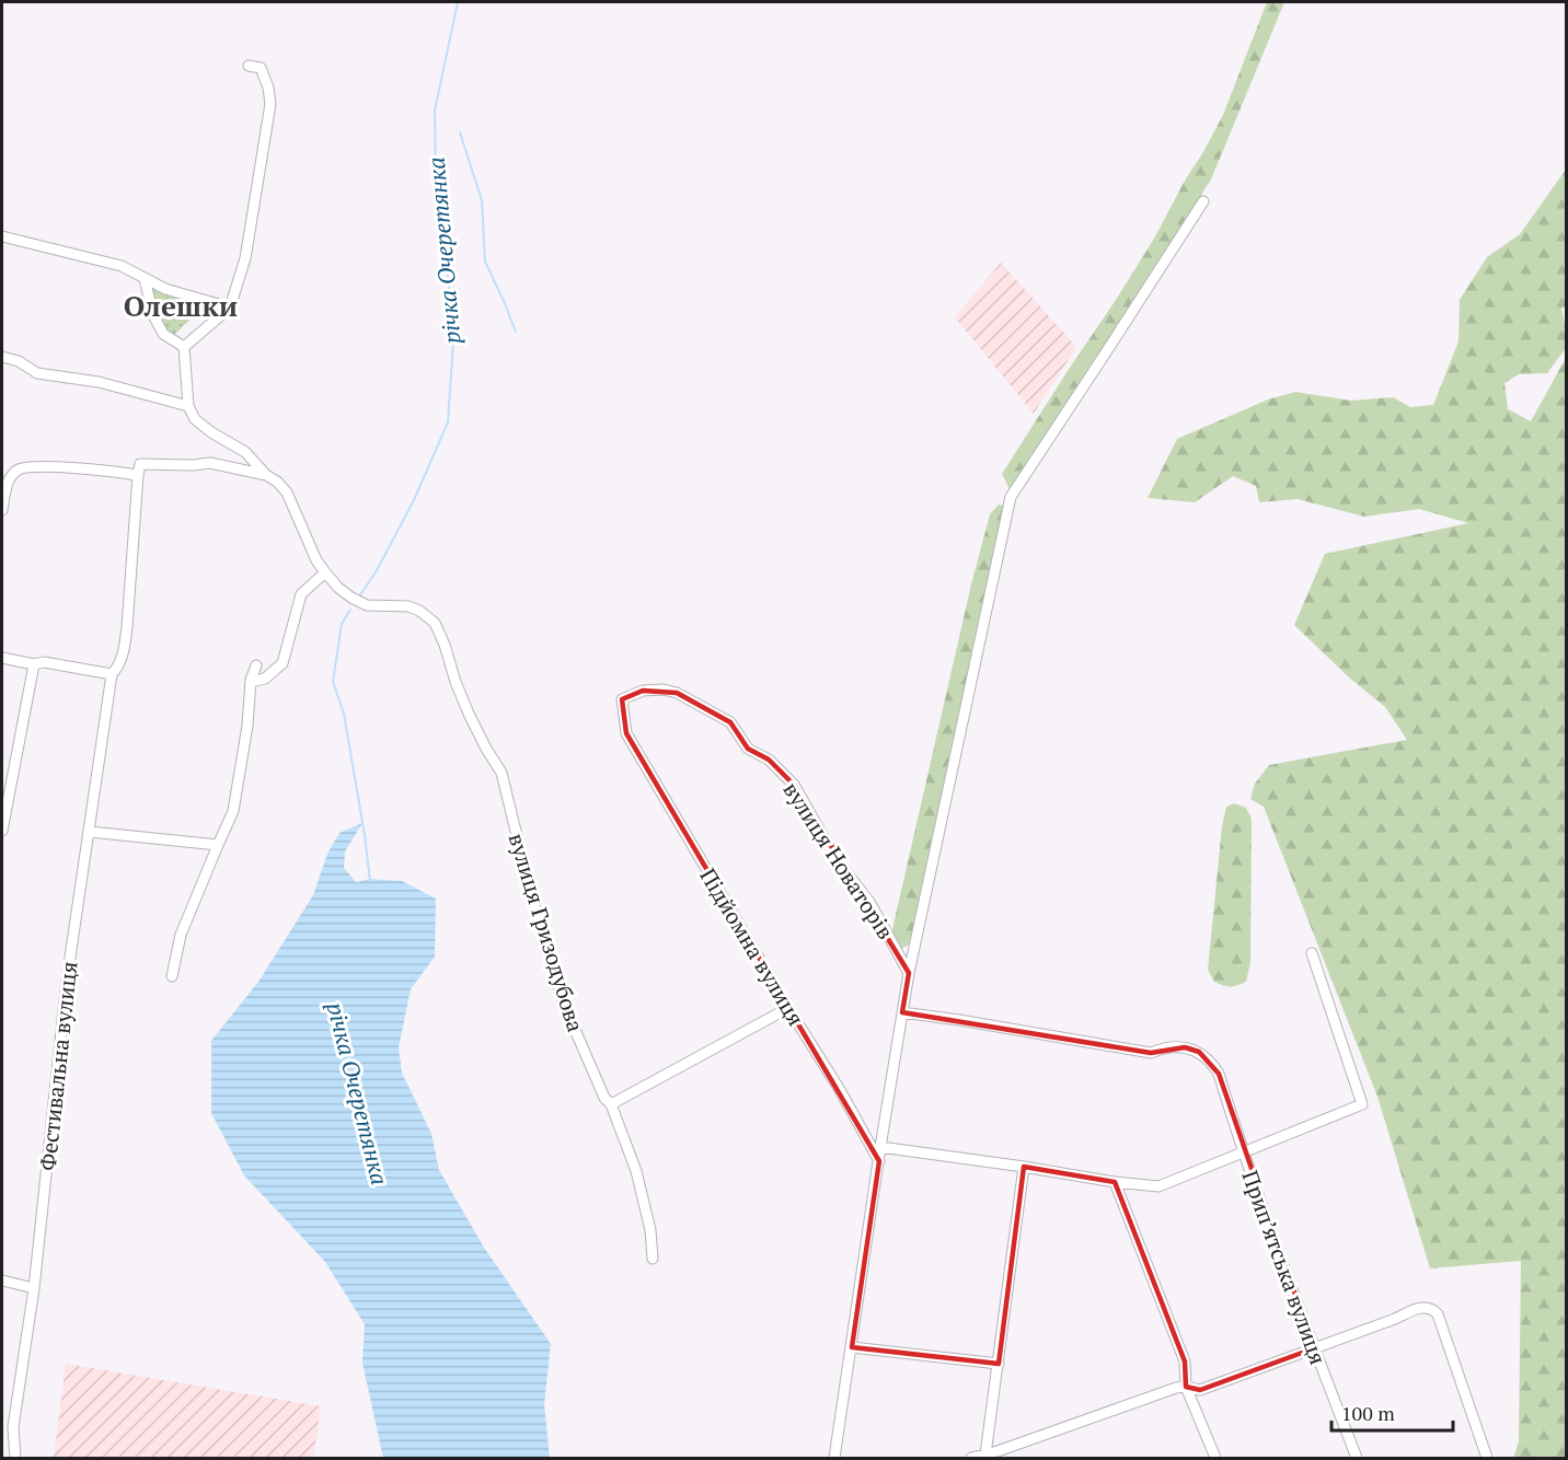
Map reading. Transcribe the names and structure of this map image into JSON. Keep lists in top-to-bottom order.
{
  "streets": {
    "street": [
      "вулиця Новаторів",
      "вулиця Гризодубова",
      "Підйомна вулиця",
      "Фестивальна вулиця",
      "Прип’ятська вулиця"
    ]
  },
  "crossings": [
    ["вулиця Новаторів", "Підйомна вулиця"]
  ],
  "districts": ["Олешки"],
  "water": ["річка Очеретянка"],
  "scale_bar": "100 m"
}
